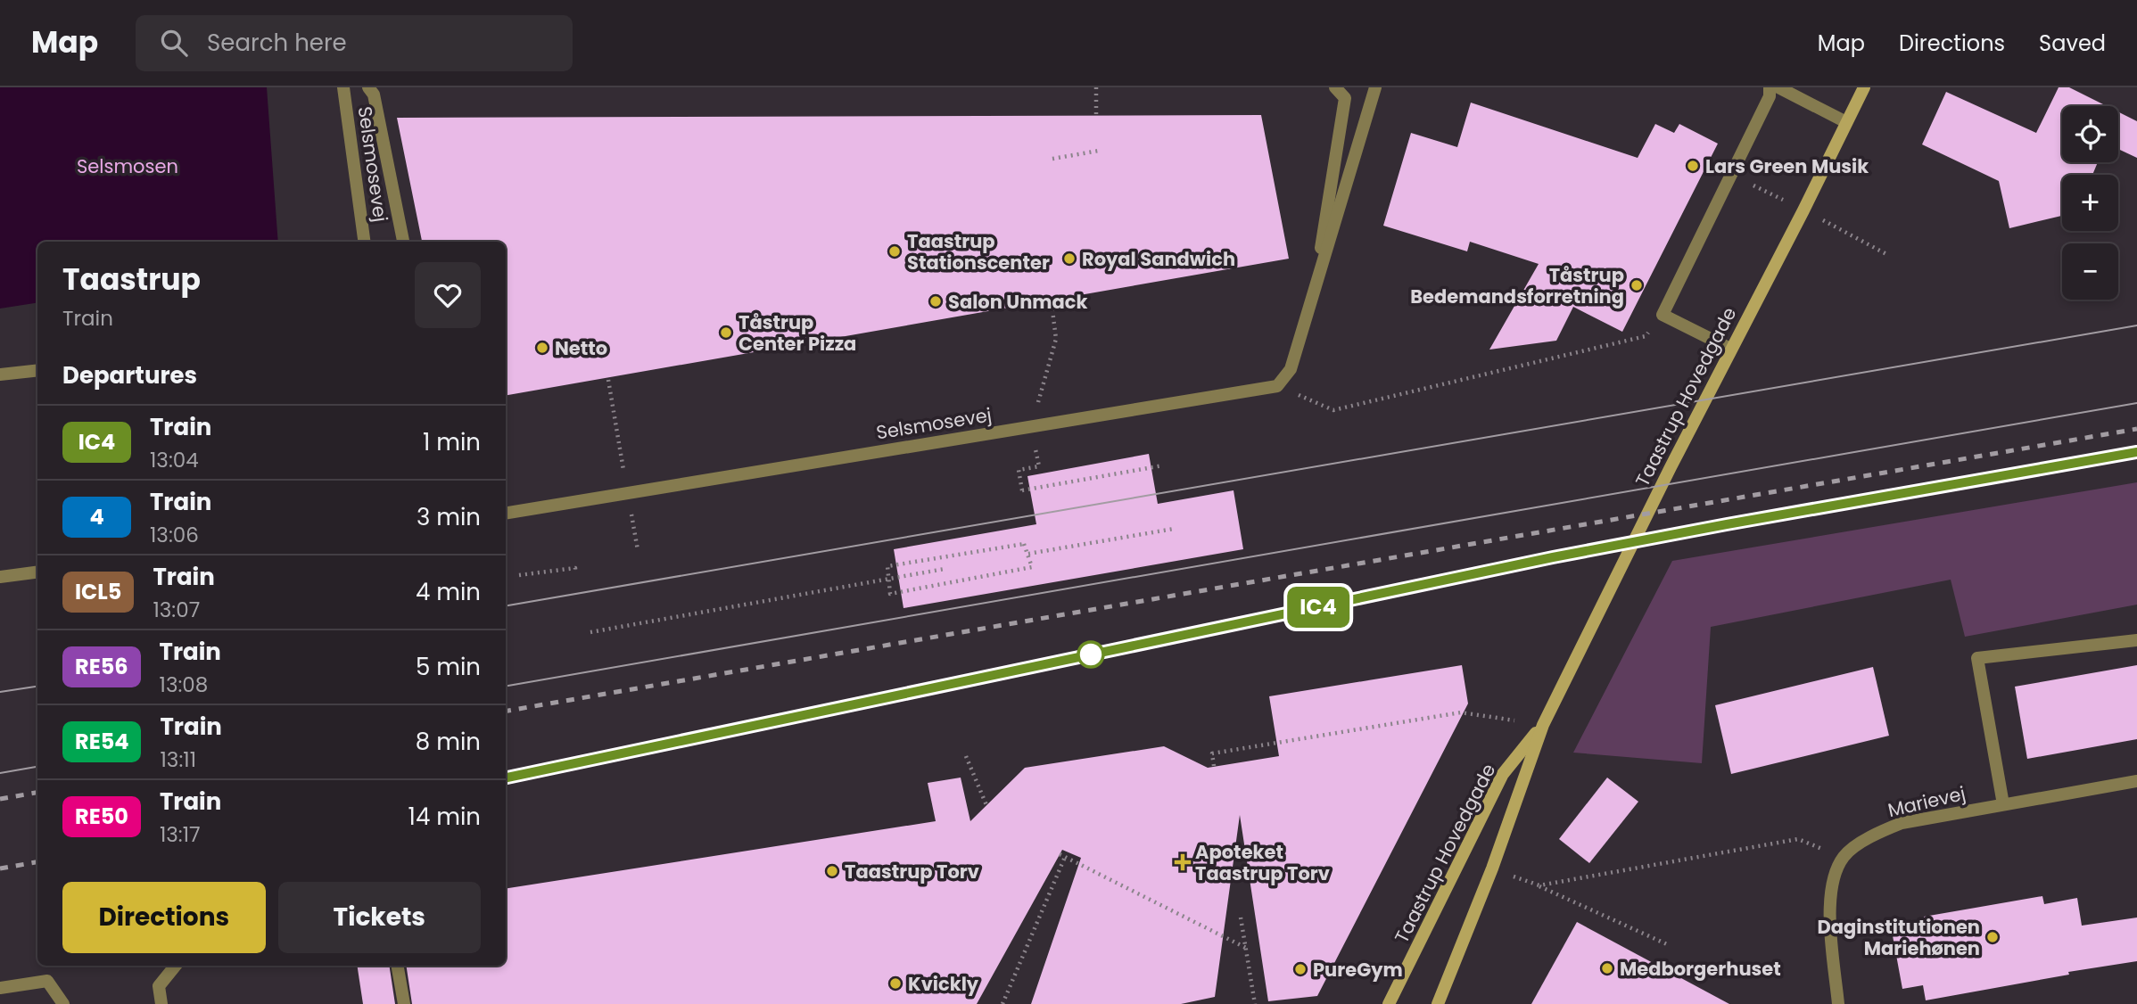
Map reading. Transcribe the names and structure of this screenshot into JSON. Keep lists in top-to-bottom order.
{
  "streets": {
    "street": ["Selsmosevej", "Taastrup Hovedgade", "Marievej"]
  },
  "parks": ["Selsmosen"],
  "places": {
    "other": [
      "Lars Green Musik",
      "Taastrup Stationscenter",
      "Royal Sandwich",
      "Tåstrup Bedemandsforretning",
      "Salon Unmack",
      "Tåstrup Center Pizza",
      "Netto",
      "Taastrup Torv",
      "Daginstitutionen Mariehønen",
      "Medborgerhuset",
      "PureGym",
      "Kvickly"
    ],
    "health": ["Apoteket Taastrup Torv"]
  },
  "page": {
    "header": "Map",
    "search": "Search here",
    "nav": ["Map", "Directions", "Saved"],
    "on_map": "IC4",
    "map_buttons": ["+", "−"],
    "heading": [
      ["Taastrup", "Train"],
      "Departures"
    ],
    "list": [
      {
        "mark": "IC4",
        "name": "Train",
        "note": "13:04",
        "value": "1 min"
      },
      {
        "mark": "4",
        "name": "Train",
        "note": "13:06",
        "value": "3 min"
      },
      {
        "mark": "ICL5",
        "name": "Train",
        "note": "13:07",
        "value": "4 min"
      },
      {
        "mark": "RE56",
        "name": "Train",
        "note": "13:08",
        "value": "5 min"
      },
      {
        "mark": "RE54",
        "name": "Train",
        "note": "13:11",
        "value": "8 min"
      },
      {
        "mark": "RE50",
        "name": "Train",
        "note": "13:17",
        "value": "14 min"
      }
    ],
    "buttons": ["Directions", "Tickets"]
  }
}
